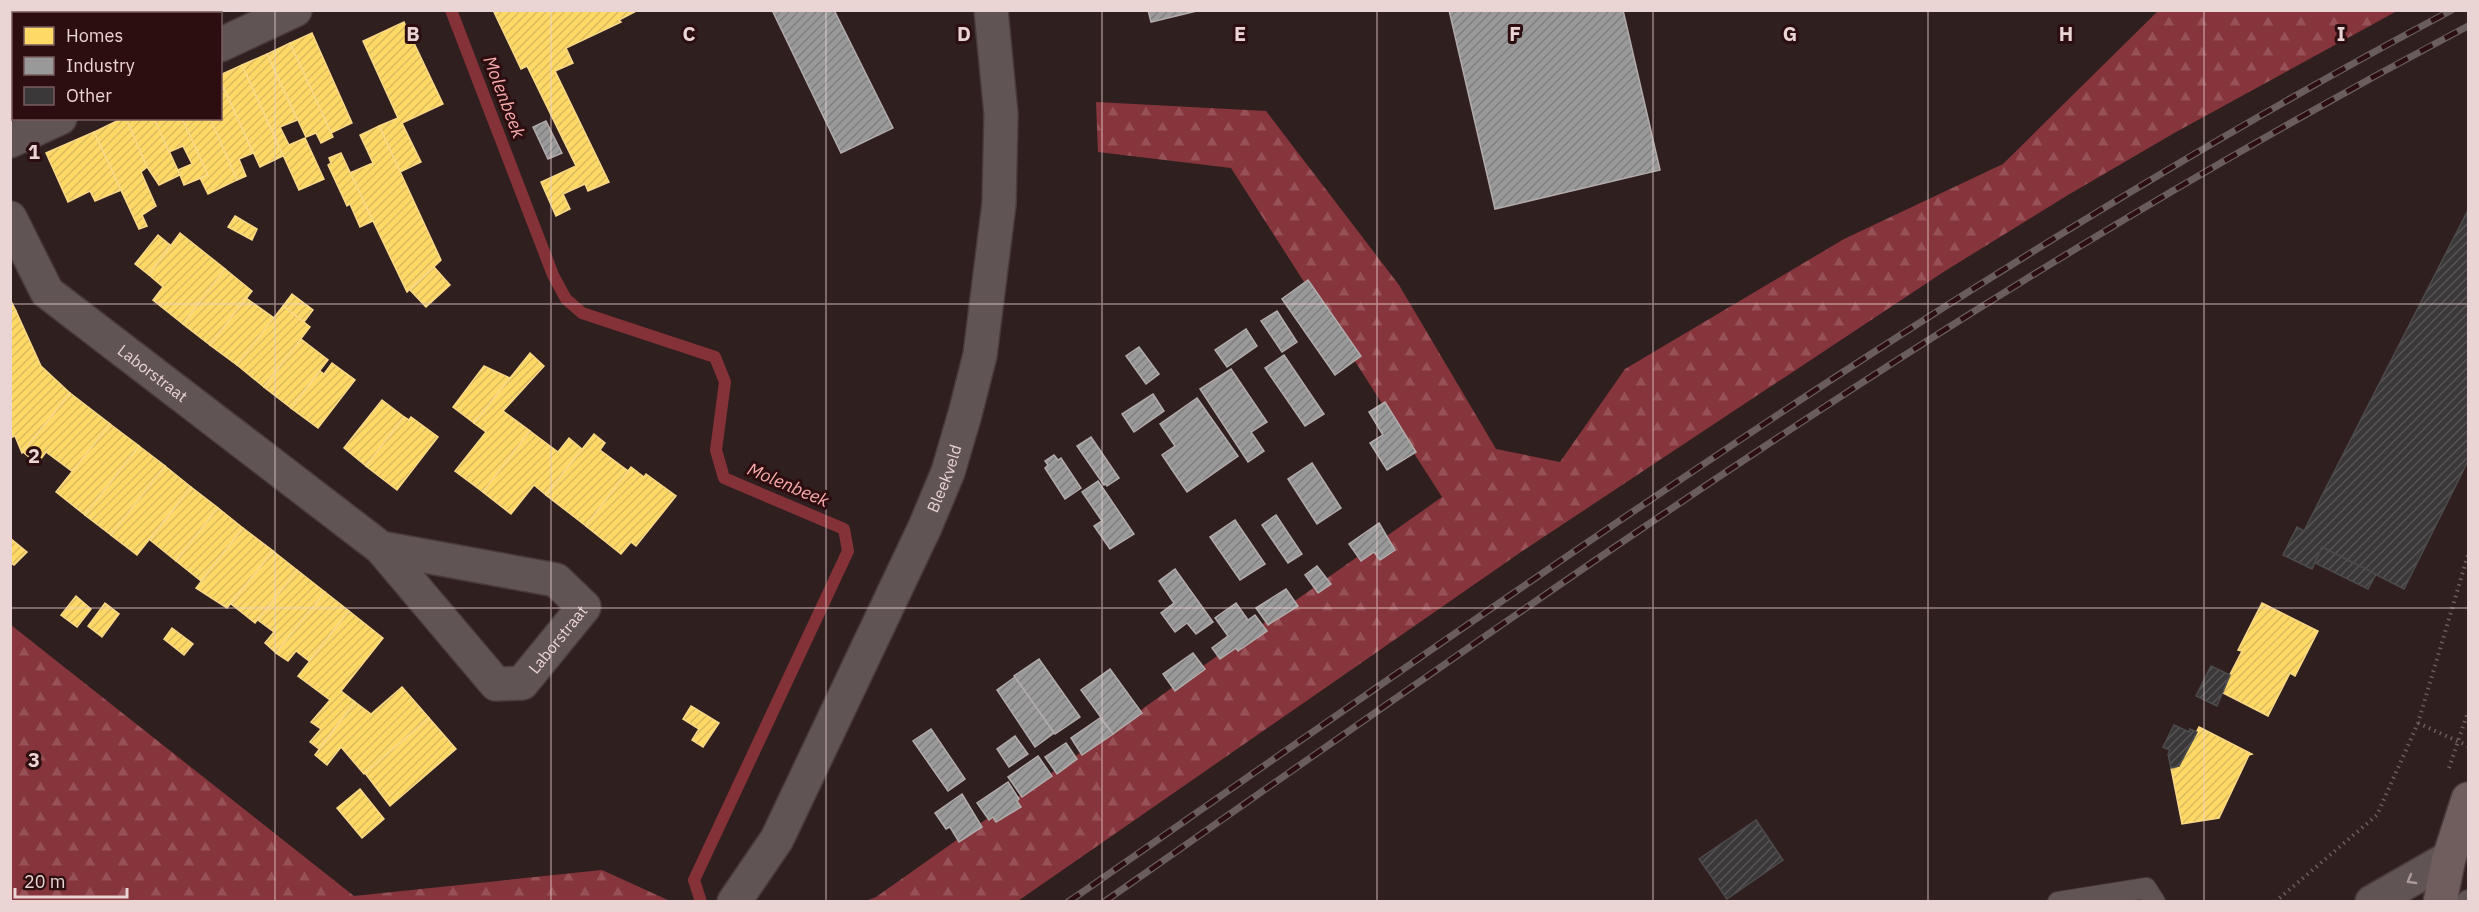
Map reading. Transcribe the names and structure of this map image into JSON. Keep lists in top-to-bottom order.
{
  "streets": {
    "street": ["Laborstraat", "Bleekveld"]
  },
  "water": ["Molenbeek"],
  "legend": ["Homes", "Industry", "Other"],
  "scale_bar": "20 m",
  "grid": {
    "columns": [
      "B",
      "C",
      "D",
      "E",
      "F",
      "G",
      "H",
      "I"
    ],
    "rows": ["1", "2", "3"]
  }
}
